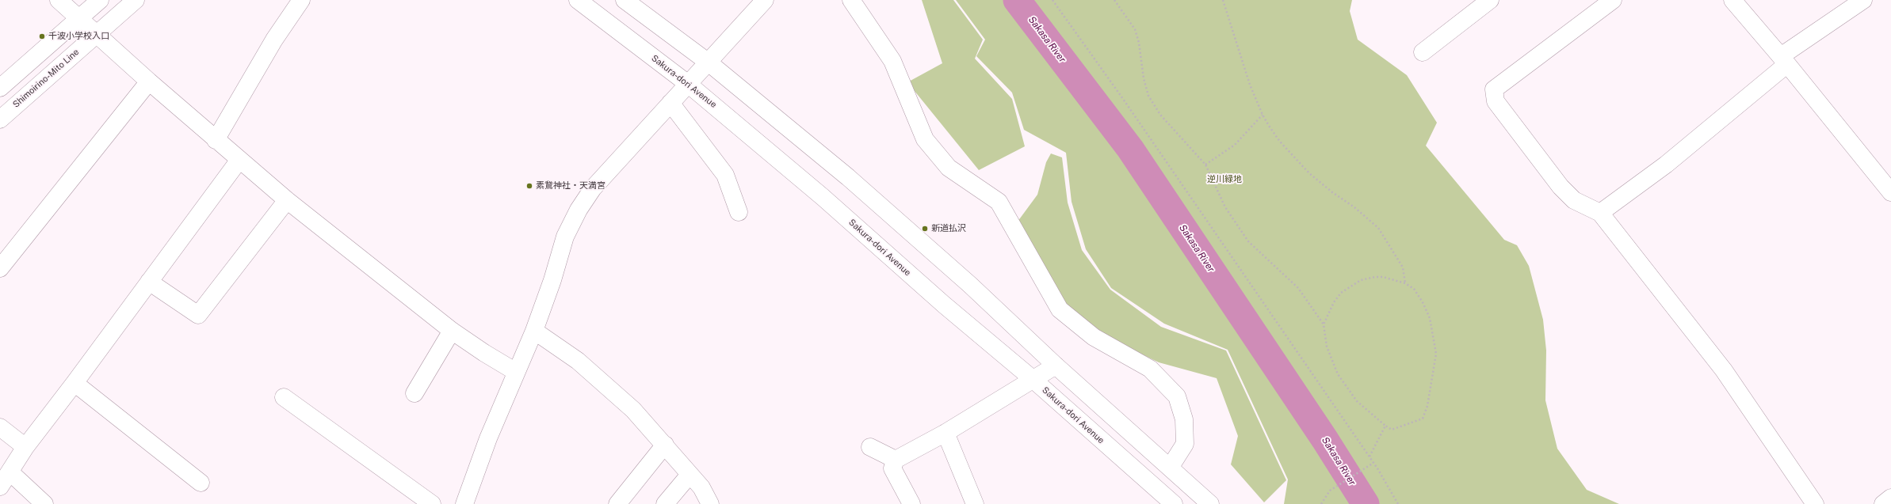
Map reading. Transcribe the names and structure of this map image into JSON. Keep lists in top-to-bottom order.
{
  "streets": {
    "street": ["Shimoirino-Mito Line", "Sakura-dori Avenue"]
  },
  "water": ["Sakasa River"],
  "parks": ["逆川緑地"],
  "places": ["千波小学校入口", "素鵞神社・天満宮", "新道払沢"]
}
